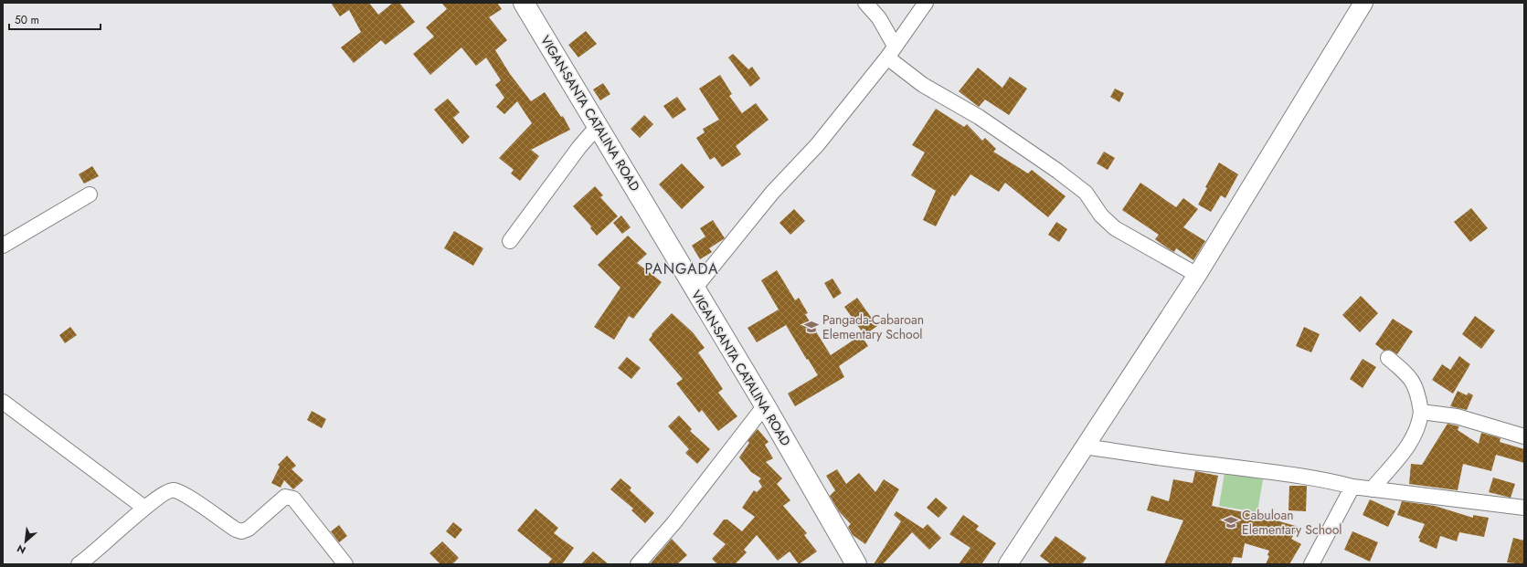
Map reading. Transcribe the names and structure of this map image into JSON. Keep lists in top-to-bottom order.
{
  "streets": {
    "main road": ["VIGAN-SANTA CATALINA ROAD"]
  },
  "districts": ["PANGADA"],
  "places": {
    "school or university": ["Pangada-Cabaroan Elementary School", "Cabuloan Elementary School"]
  },
  "scale_bar": "50 m",
  "north": "bottom left"
}
